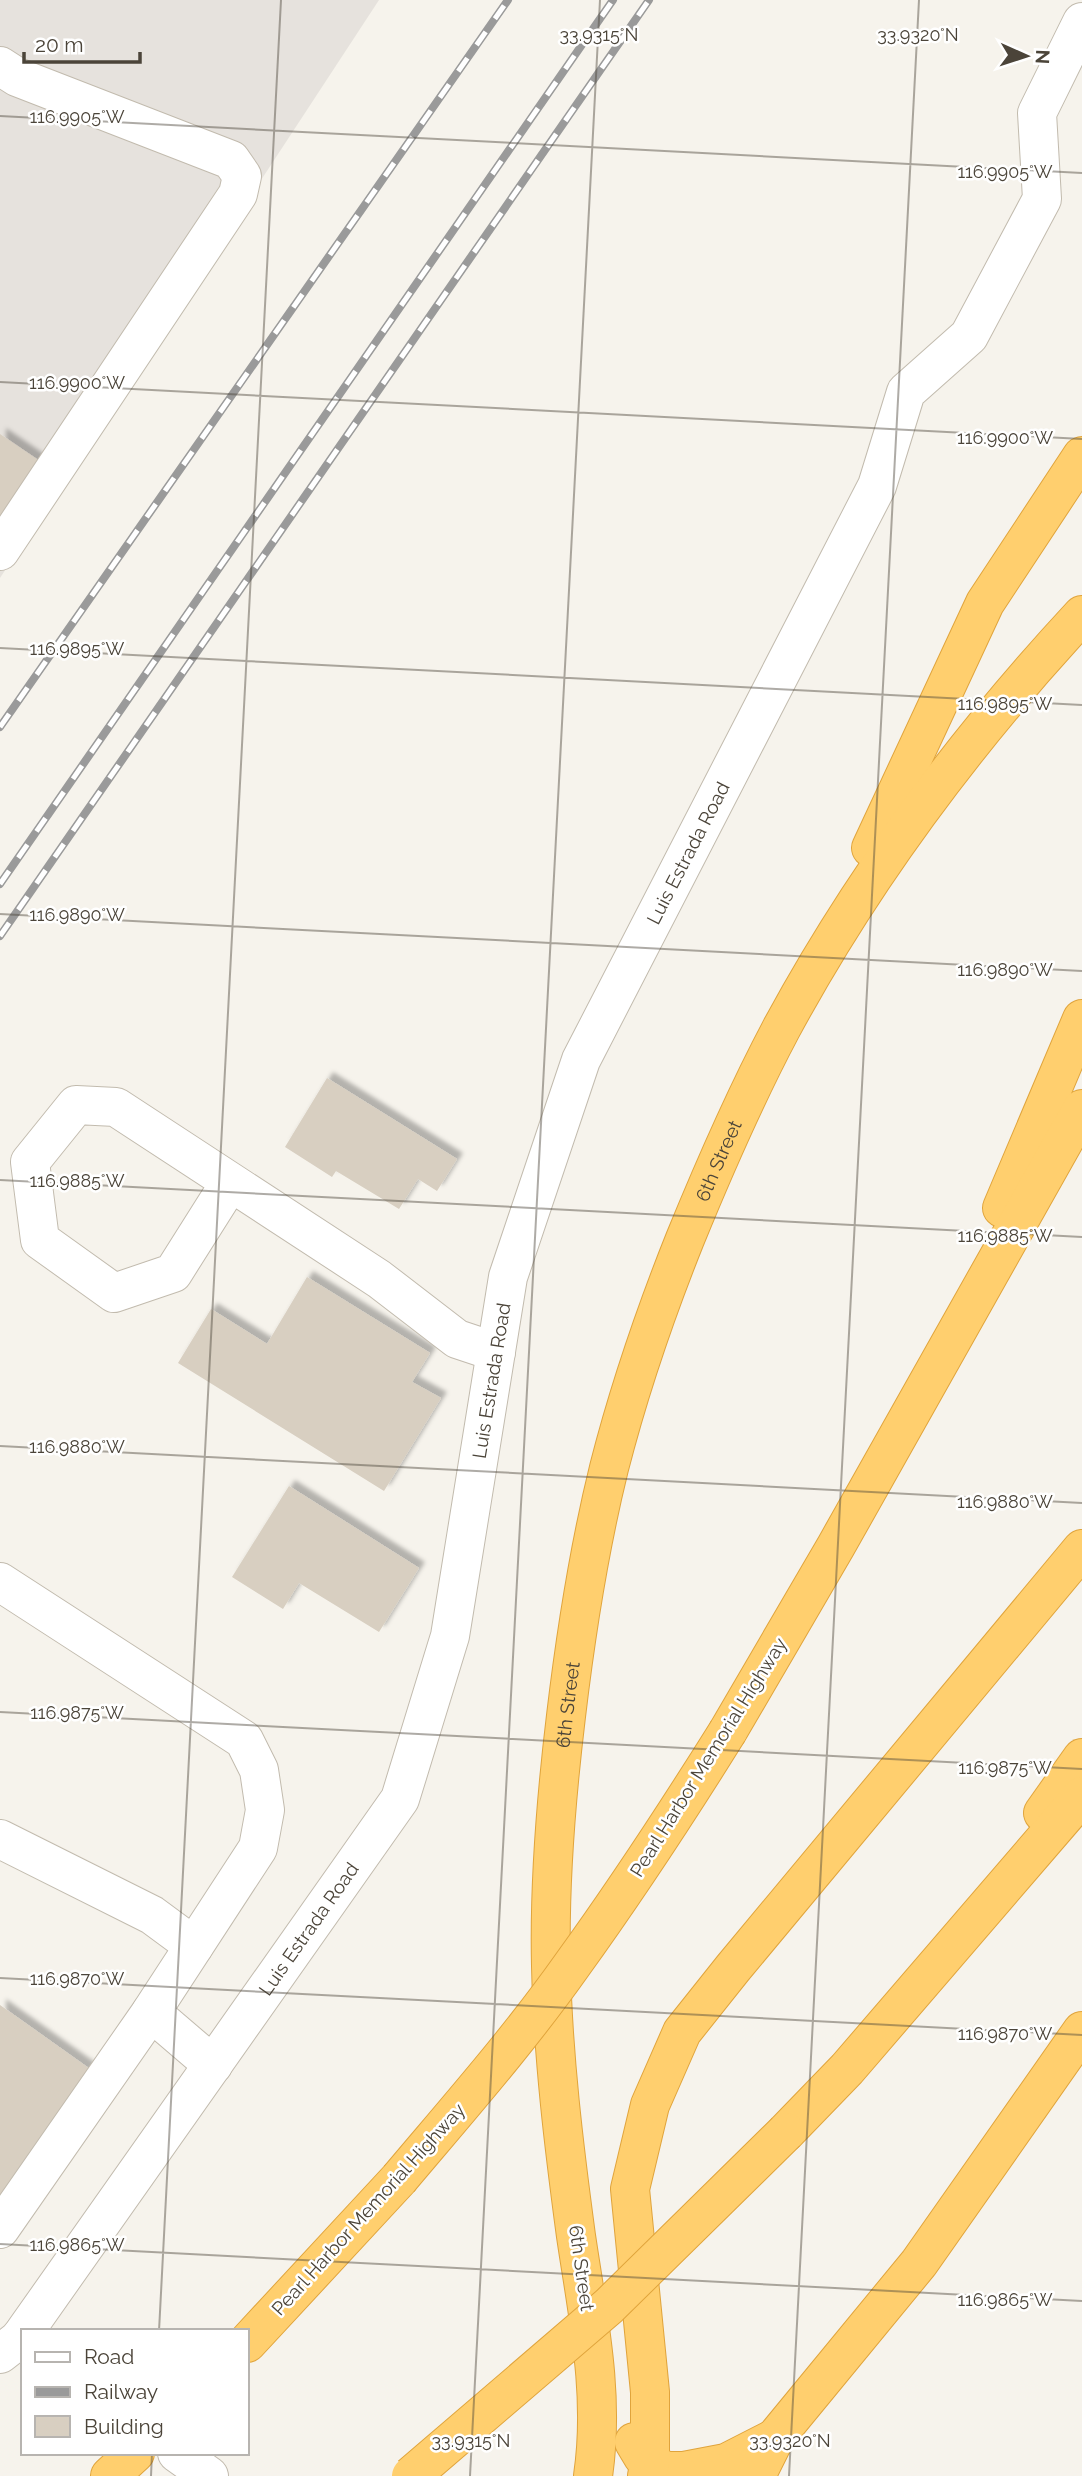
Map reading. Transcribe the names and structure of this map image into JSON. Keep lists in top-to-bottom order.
{
  "streets": {
    "highway": ["6th Street", "Pearl Harbor Memorial Highway"],
    "street": ["Luis Estrada Road"]
  },
  "legend": ["Road", "Railway", "Building"],
  "scale_bar": "20 m",
  "north": "right",
  "coordinates": [
    "33.9315°N",
    "33.9320°N",
    "116.9905°W",
    "116.9900°W",
    "116.9895°W",
    "116.9890°W",
    "116.9885°W",
    "116.9880°W",
    "116.9875°W",
    "116.9870°W",
    "116.9865°W"
  ]
}
